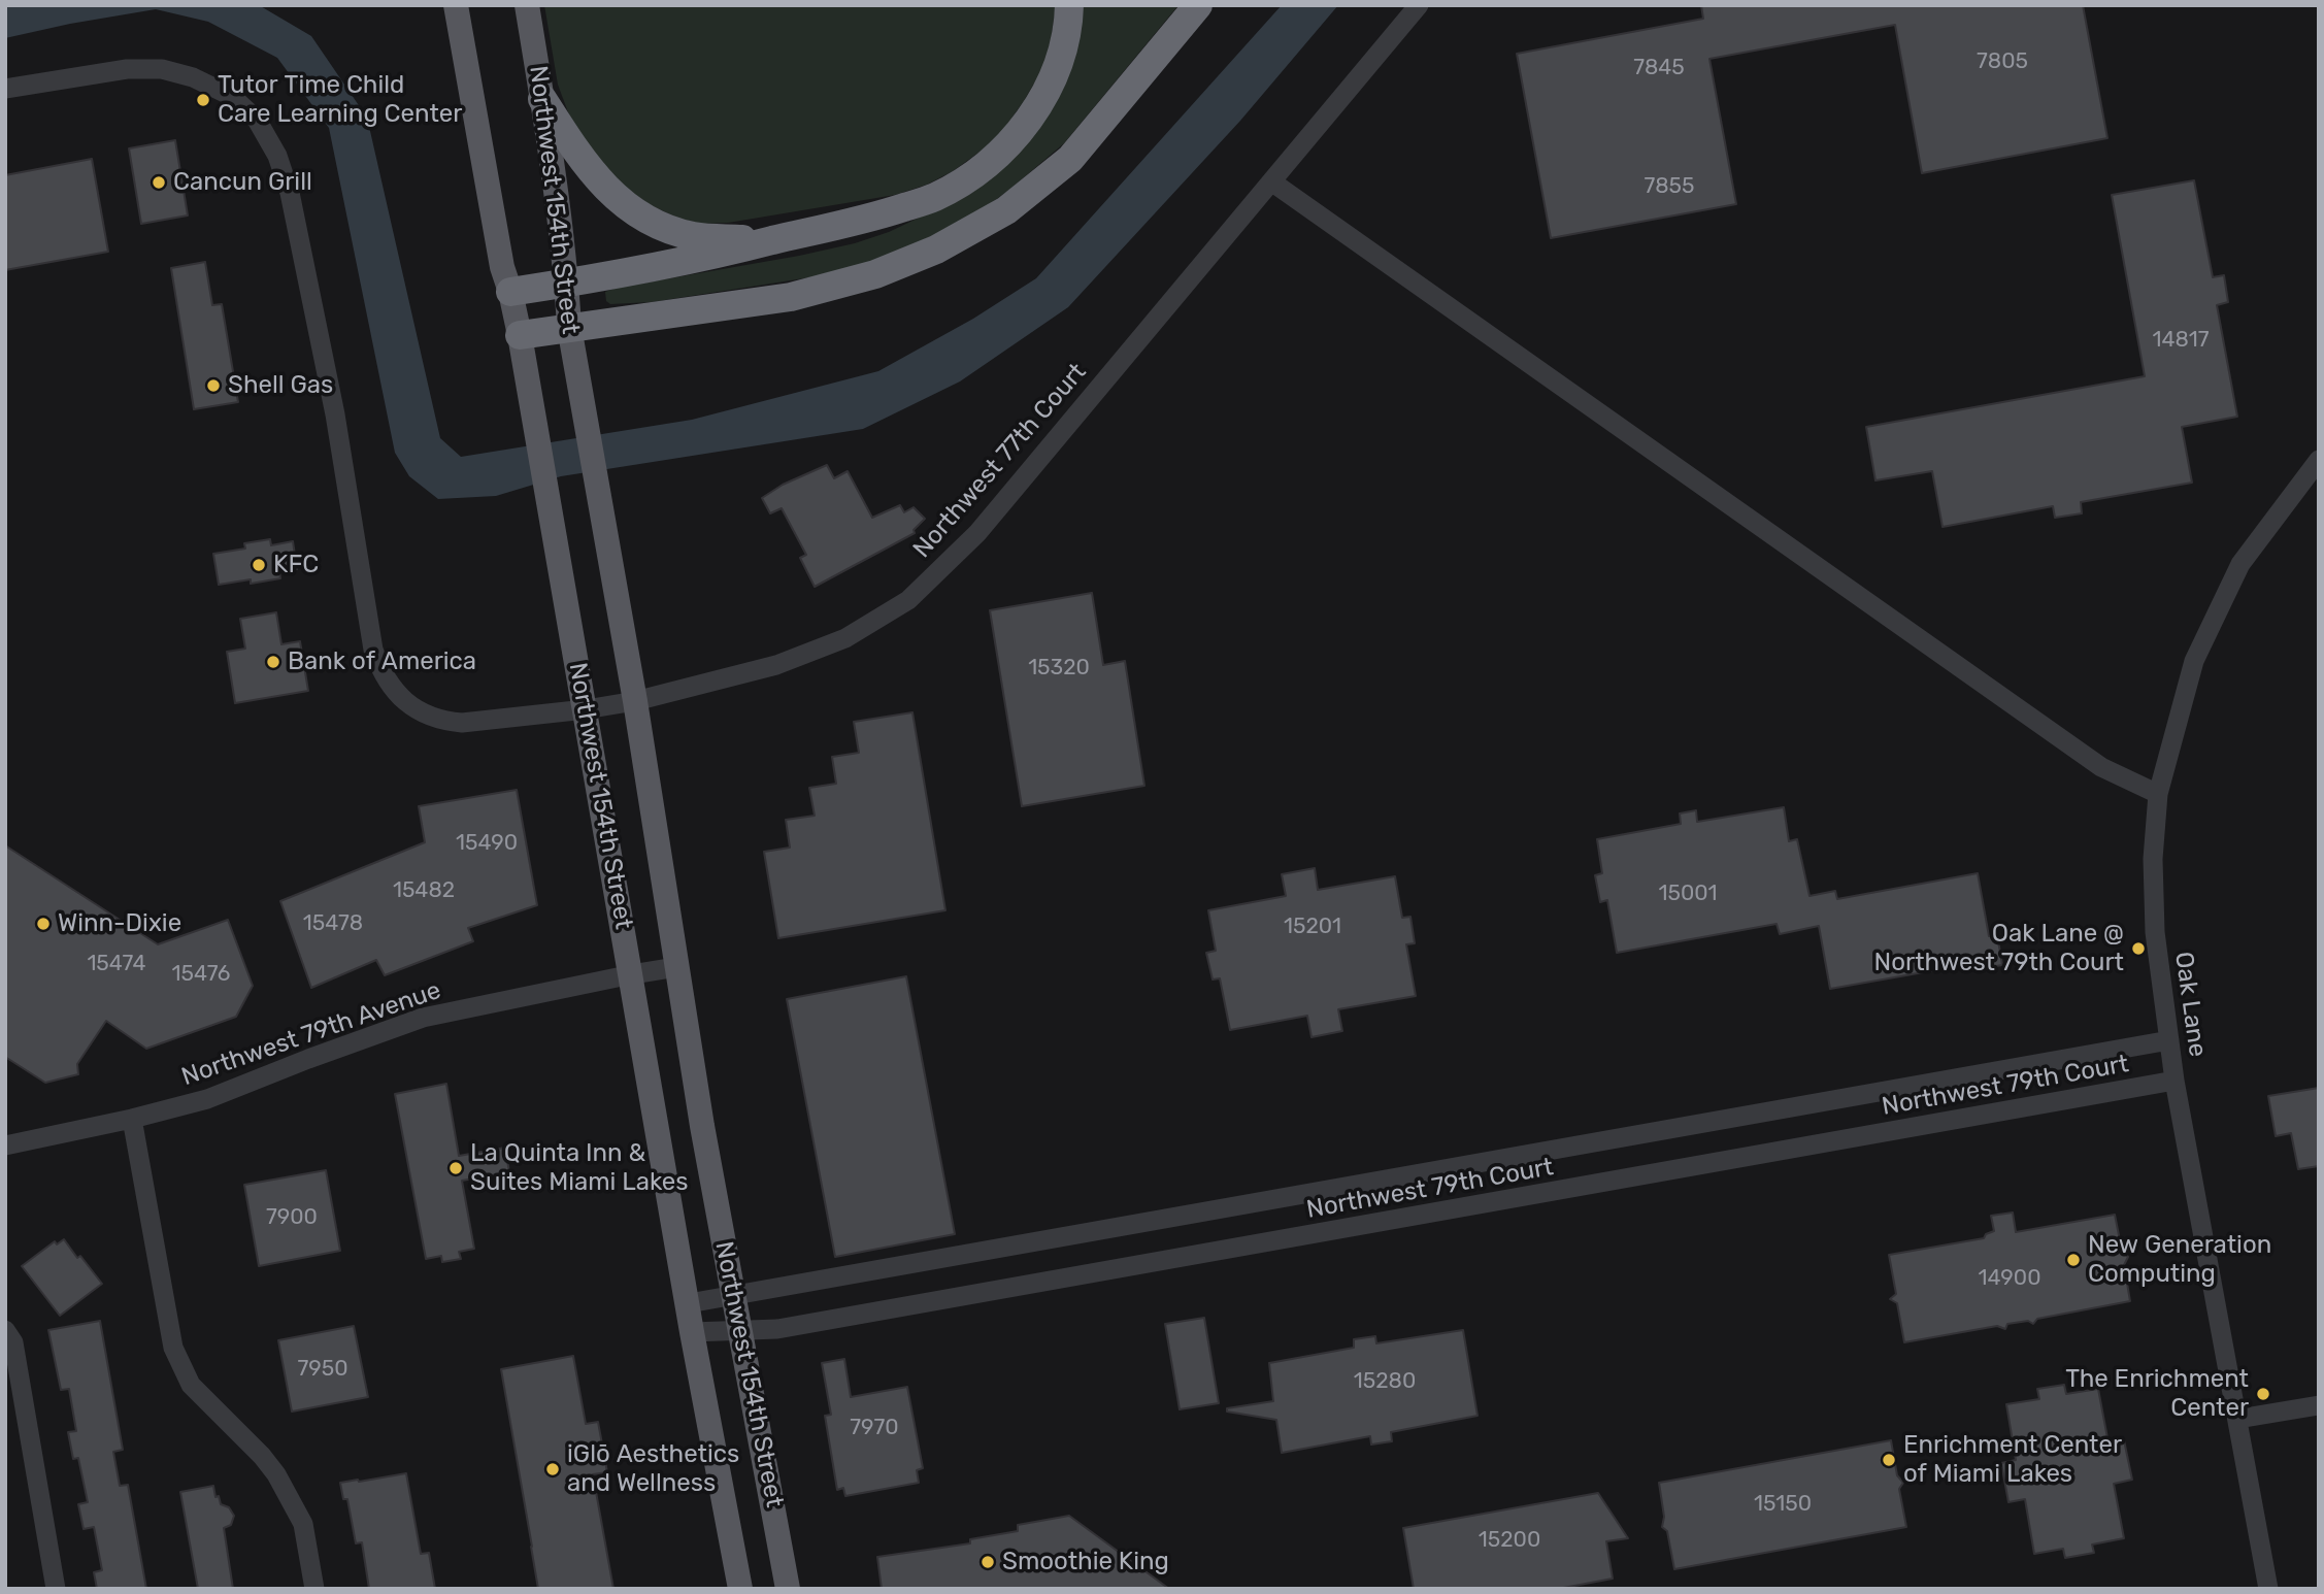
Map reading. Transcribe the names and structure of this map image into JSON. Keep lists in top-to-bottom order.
{
  "streets": {
    "main road": ["Northwest 154th Street"],
    "street": [
      "Northwest 77th Court",
      "Oak Lane",
      "Northwest 79th Avenue",
      "Northwest 79th Court"
    ]
  },
  "crossings": [
    ["Northwest 154th Street", "Northwest 77th Court"],
    ["Northwest 154th Street", "Northwest 79th Avenue"],
    ["Northwest 154th Street", "Northwest 79th Court"],
    ["Oak Lane", "Northwest 79th Court"]
  ],
  "places": [
    "Tutor Time Child Care Learning Center",
    "Cancun Grill",
    "Shell Gas",
    "KFC",
    "Bank of America",
    "Winn-Dixie",
    "Oak Lane @ Northwest 79th Court",
    "La Quinta Inn & Suites Miami Lakes",
    "New Generation Computing",
    "The Enrichment Center",
    "Enrichment Center of Miami Lakes",
    "iGlō Aesthetics and Wellness",
    "Smoothie King"
  ],
  "house_numbers": [
    "7805",
    "7845",
    "7855",
    "14817",
    "15320",
    "15490",
    "15482",
    "15001",
    "15478",
    "15201",
    "15474",
    "15476",
    "7900",
    "14900",
    "7950",
    "15280",
    "7970",
    "15150",
    "15200"
  ]
}
